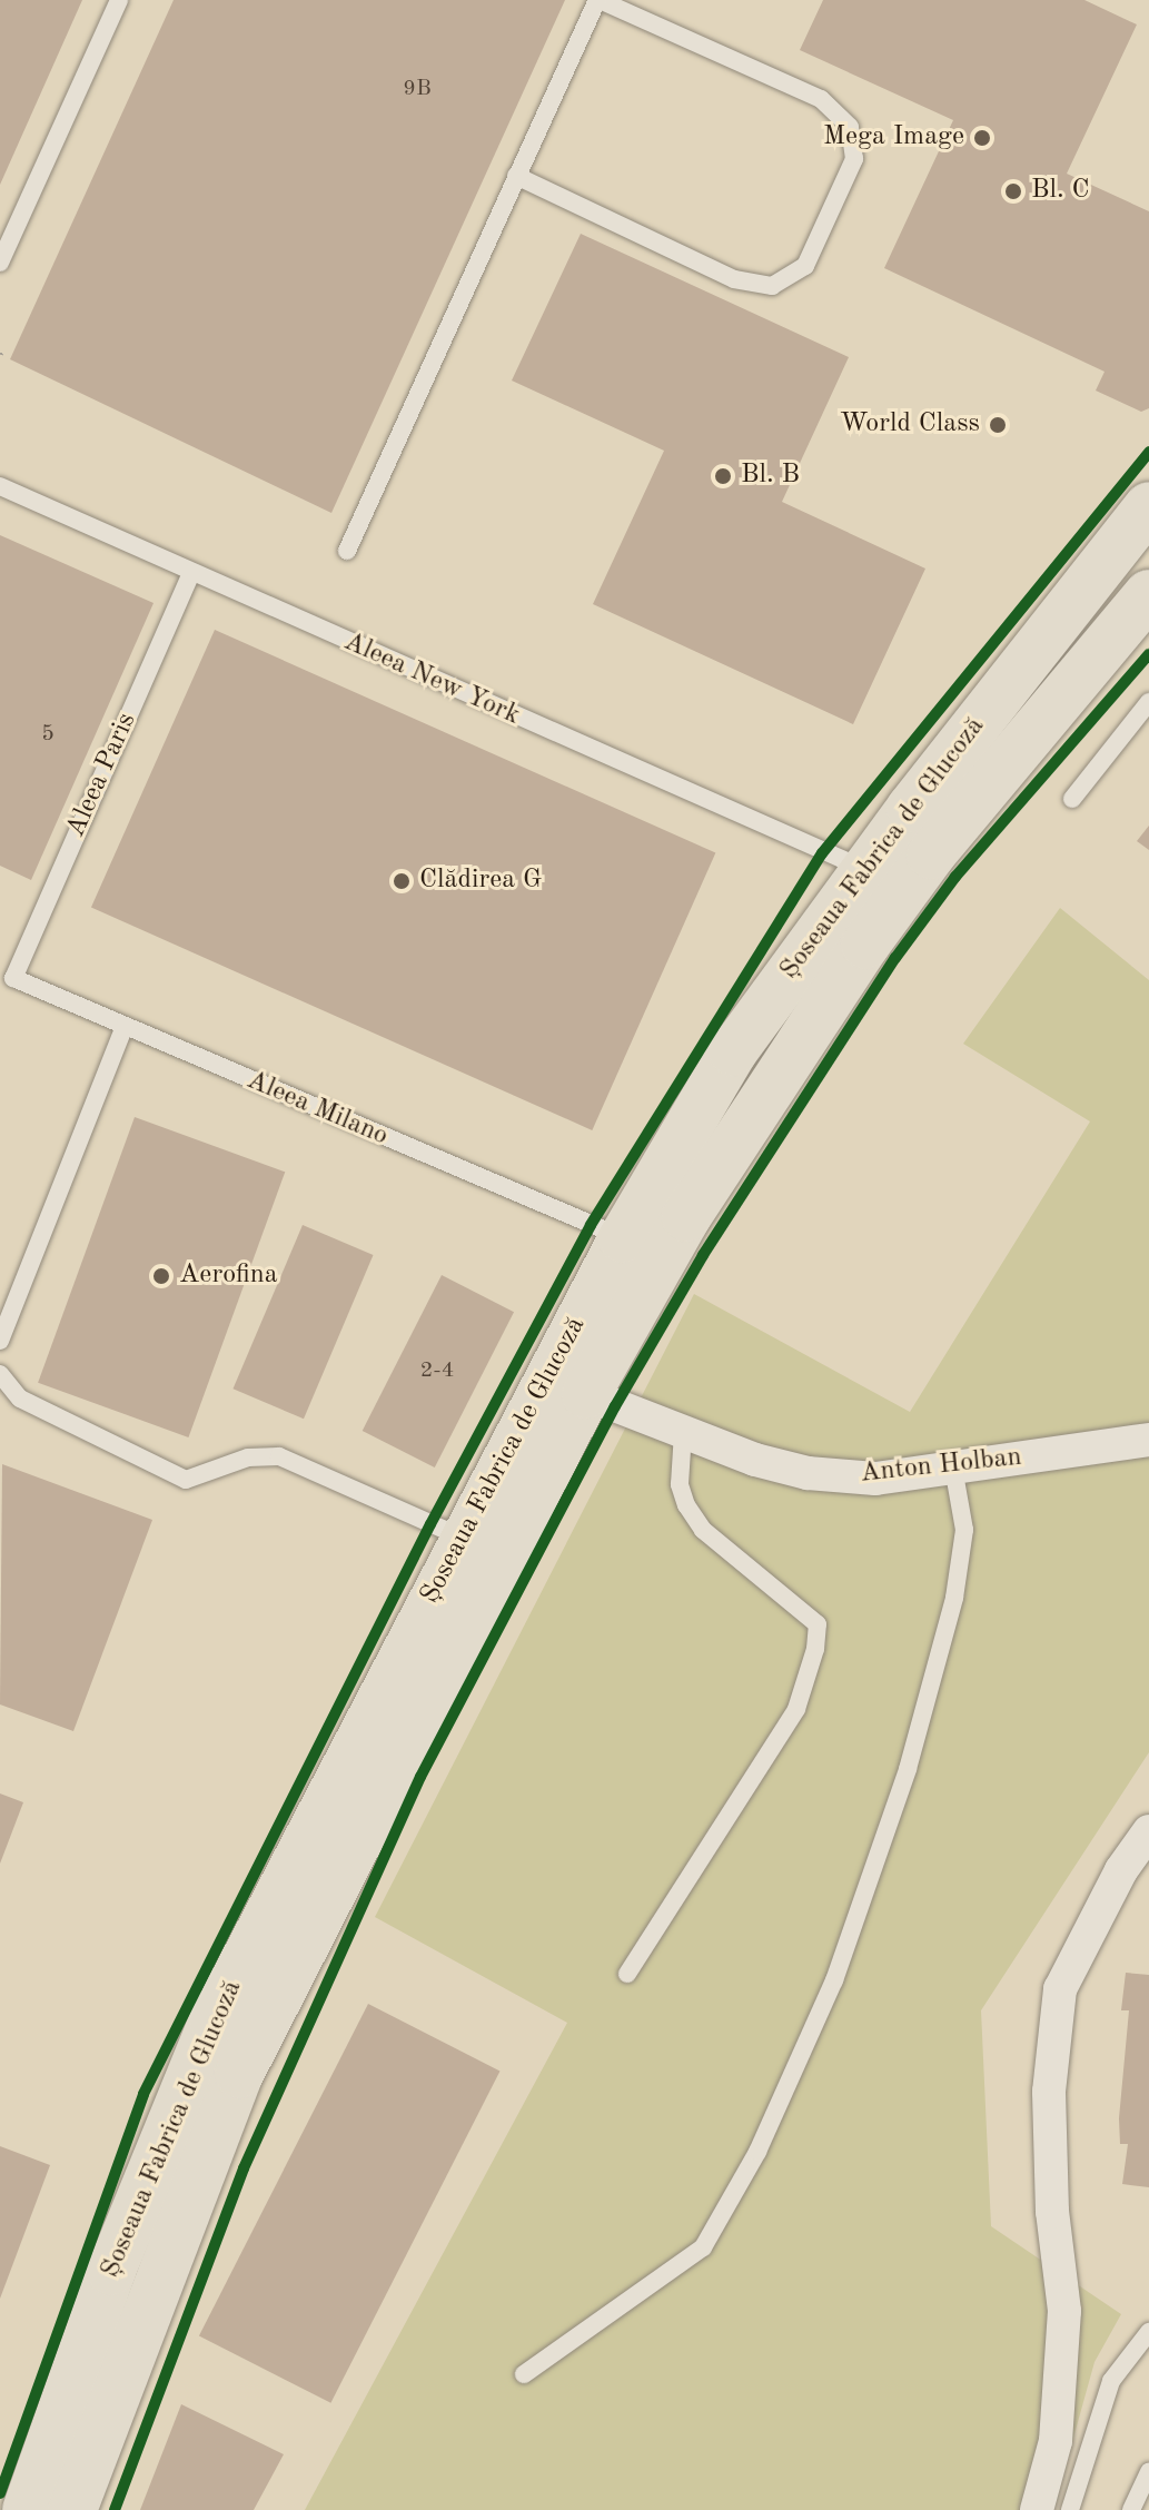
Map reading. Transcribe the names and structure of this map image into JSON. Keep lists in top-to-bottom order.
{
  "streets": {
    "main road": ["Șoseaua Fabrica de Glucoză"],
    "street": ["Anton Holban"],
    "lane": ["Aleea New York", "Aleea Paris", "Aleea Milano"]
  },
  "crossings": [
    ["Aleea New York", "Aleea Paris"],
    ["Aleea New York", "Șoseaua Fabrica de Glucoză"],
    ["Aleea Paris", "Aleea Milano"],
    ["Șoseaua Fabrica de Glucoză", "Aleea Milano"],
    ["Șoseaua Fabrica de Glucoză", "Anton Holban"]
  ],
  "places": [
    "Mega Image",
    "Bl. C",
    "World Class",
    "Bl. B",
    "Clădirea G",
    "Aerofina"
  ],
  "house_numbers": ["9B", "5", "2-4"]
}
